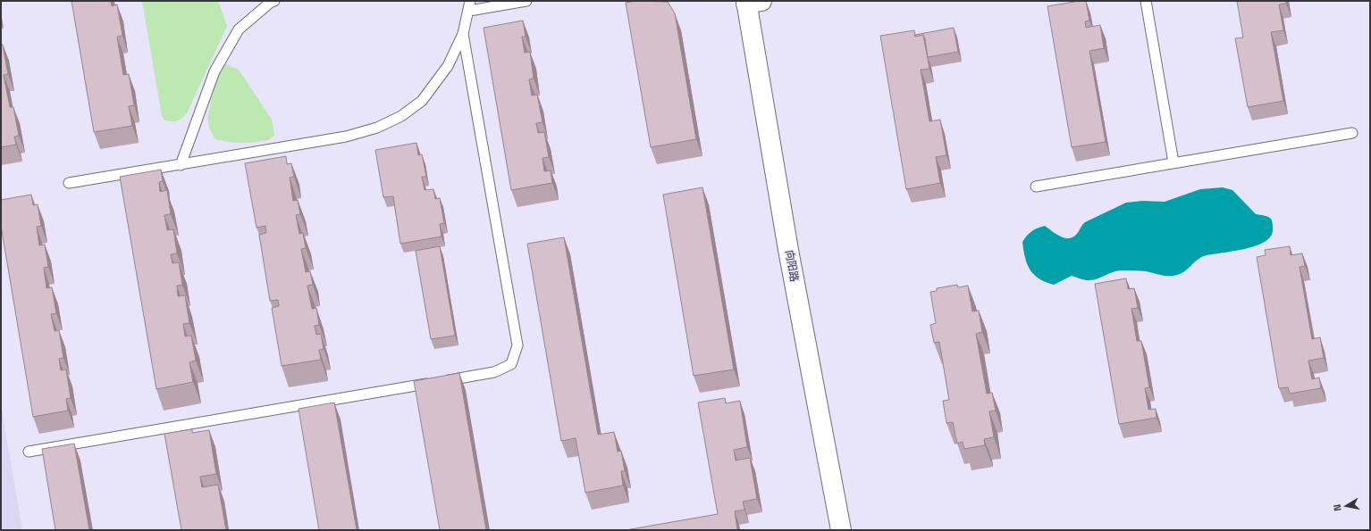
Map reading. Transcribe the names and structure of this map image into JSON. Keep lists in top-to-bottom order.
{
  "streets": {
    "street": ["向阳路"]
  },
  "north": "left"
}
